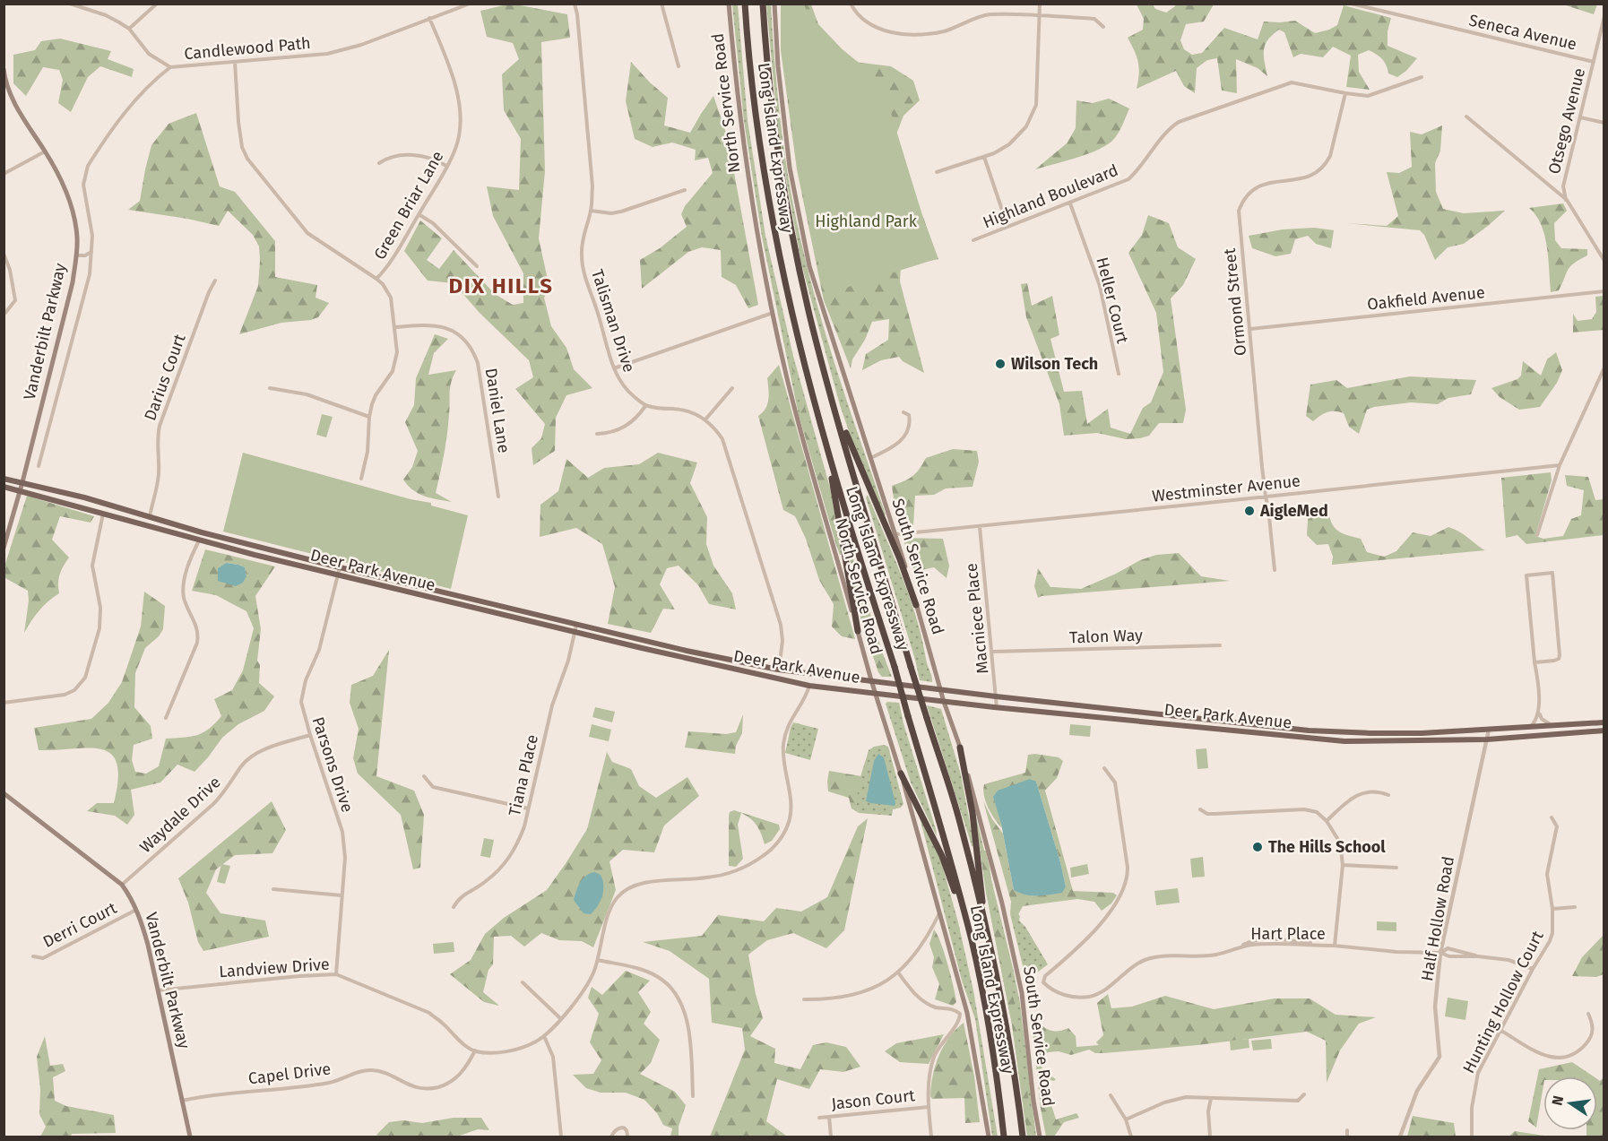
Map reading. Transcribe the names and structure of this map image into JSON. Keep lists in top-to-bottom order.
{
  "streets": {
    "highway": ["Long Island Expressway"],
    "main road": [
      "North Service Road",
      "Vanderbilt Parkway",
      "South Service Road",
      "Deer Park Avenue"
    ],
    "street": [
      "Seneca Avenue",
      "Candlewood Path",
      "Otsego Avenue",
      "Highland Boulevard",
      "Green Briar Lane",
      "Oakfield Avenue",
      "Heller Court",
      "Ormond Street",
      "Talisman Drive",
      "Darius Court",
      "Daniel Lane",
      "Westminster Avenue",
      "Macniece Place",
      "Talon Way",
      "Parsons Drive",
      "Tiana Place",
      "Waydale Drive",
      "Half Hollow Road",
      "Derri Court",
      "Hart Place",
      "Landview Drive",
      "Hunting Hollow Court",
      "Capel Drive",
      "Jason Court"
    ]
  },
  "crossings": [
    ["Seneca Avenue", "Otsego Avenue"],
    ["Candlewood Path", "Green Briar Lane"],
    ["North Service Road", "Deer Park Avenue"],
    ["Highland Boulevard", "Heller Court"],
    ["Highland Boulevard", "Ormond Street"],
    ["Oakfield Avenue", "Ormond Street"],
    ["Ormond Street", "Westminster Avenue"],
    ["Vanderbilt Parkway", "Deer Park Avenue"],
    ["Vanderbilt Parkway", "Waydale Drive"],
    ["Vanderbilt Parkway", "Derri Court"],
    ["Vanderbilt Parkway", "Landview Drive"],
    ["Vanderbilt Parkway", "Capel Drive"],
    ["Darius Court", "Deer Park Avenue"],
    ["Westminster Avenue", "South Service Road"],
    ["Westminster Avenue", "Macniece Place"],
    ["South Service Road", "Deer Park Avenue"],
    ["Deer Park Avenue", "Macniece Place"],
    ["Deer Park Avenue", "Parsons Drive"],
    ["Deer Park Avenue", "Tiana Place"],
    ["Deer Park Avenue", "Half Hollow Road"],
    ["Macniece Place", "Talon Way"],
    ["Parsons Drive", "Waydale Drive"],
    ["Parsons Drive", "Landview Drive"],
    ["Half Hollow Road", "Hart Place"],
    ["Landview Drive", "Capel Drive"]
  ],
  "districts": ["DIX HILLS"],
  "parks": ["Highland Park"],
  "places": ["Wilson Tech", "AigleMed", "The Hills School"],
  "north": "left"
}
